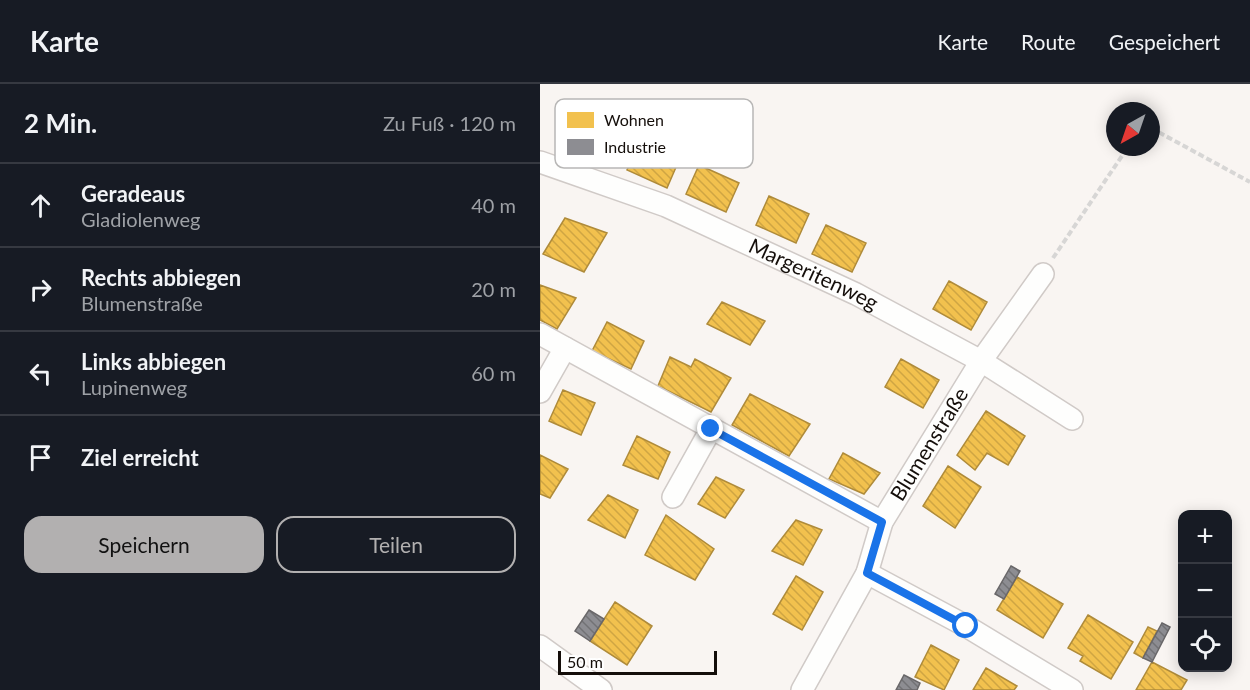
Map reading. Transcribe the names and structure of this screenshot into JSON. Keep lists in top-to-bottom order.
{
  "streets": {
    "street": ["Margeritenweg", "Blumenstraße"]
  },
  "crossings": [
    ["Margeritenweg", "Blumenstraße"]
  ],
  "legend": ["Wohnen", "Industrie"],
  "scale_bar": "50 m",
  "north": "bottom left",
  "page": {
    "header": "Karte",
    "nav": ["Karte", "Route", "Gespeichert"],
    "heading": ["2 Min.", "Zu Fuß · 120 m"],
    "list": [
      ["Geradeaus", "Gladiolenweg", "40 m"],
      ["Rechts abbiegen", "Blumenstraße", "20 m"],
      ["Links abbiegen", "Lupinenweg", "60 m"],
      "Ziel erreicht"
    ],
    "buttons": ["Speichern", "Teilen"],
    "map_buttons": ["+", "−"],
    "scale": "50 m"
  }
}
